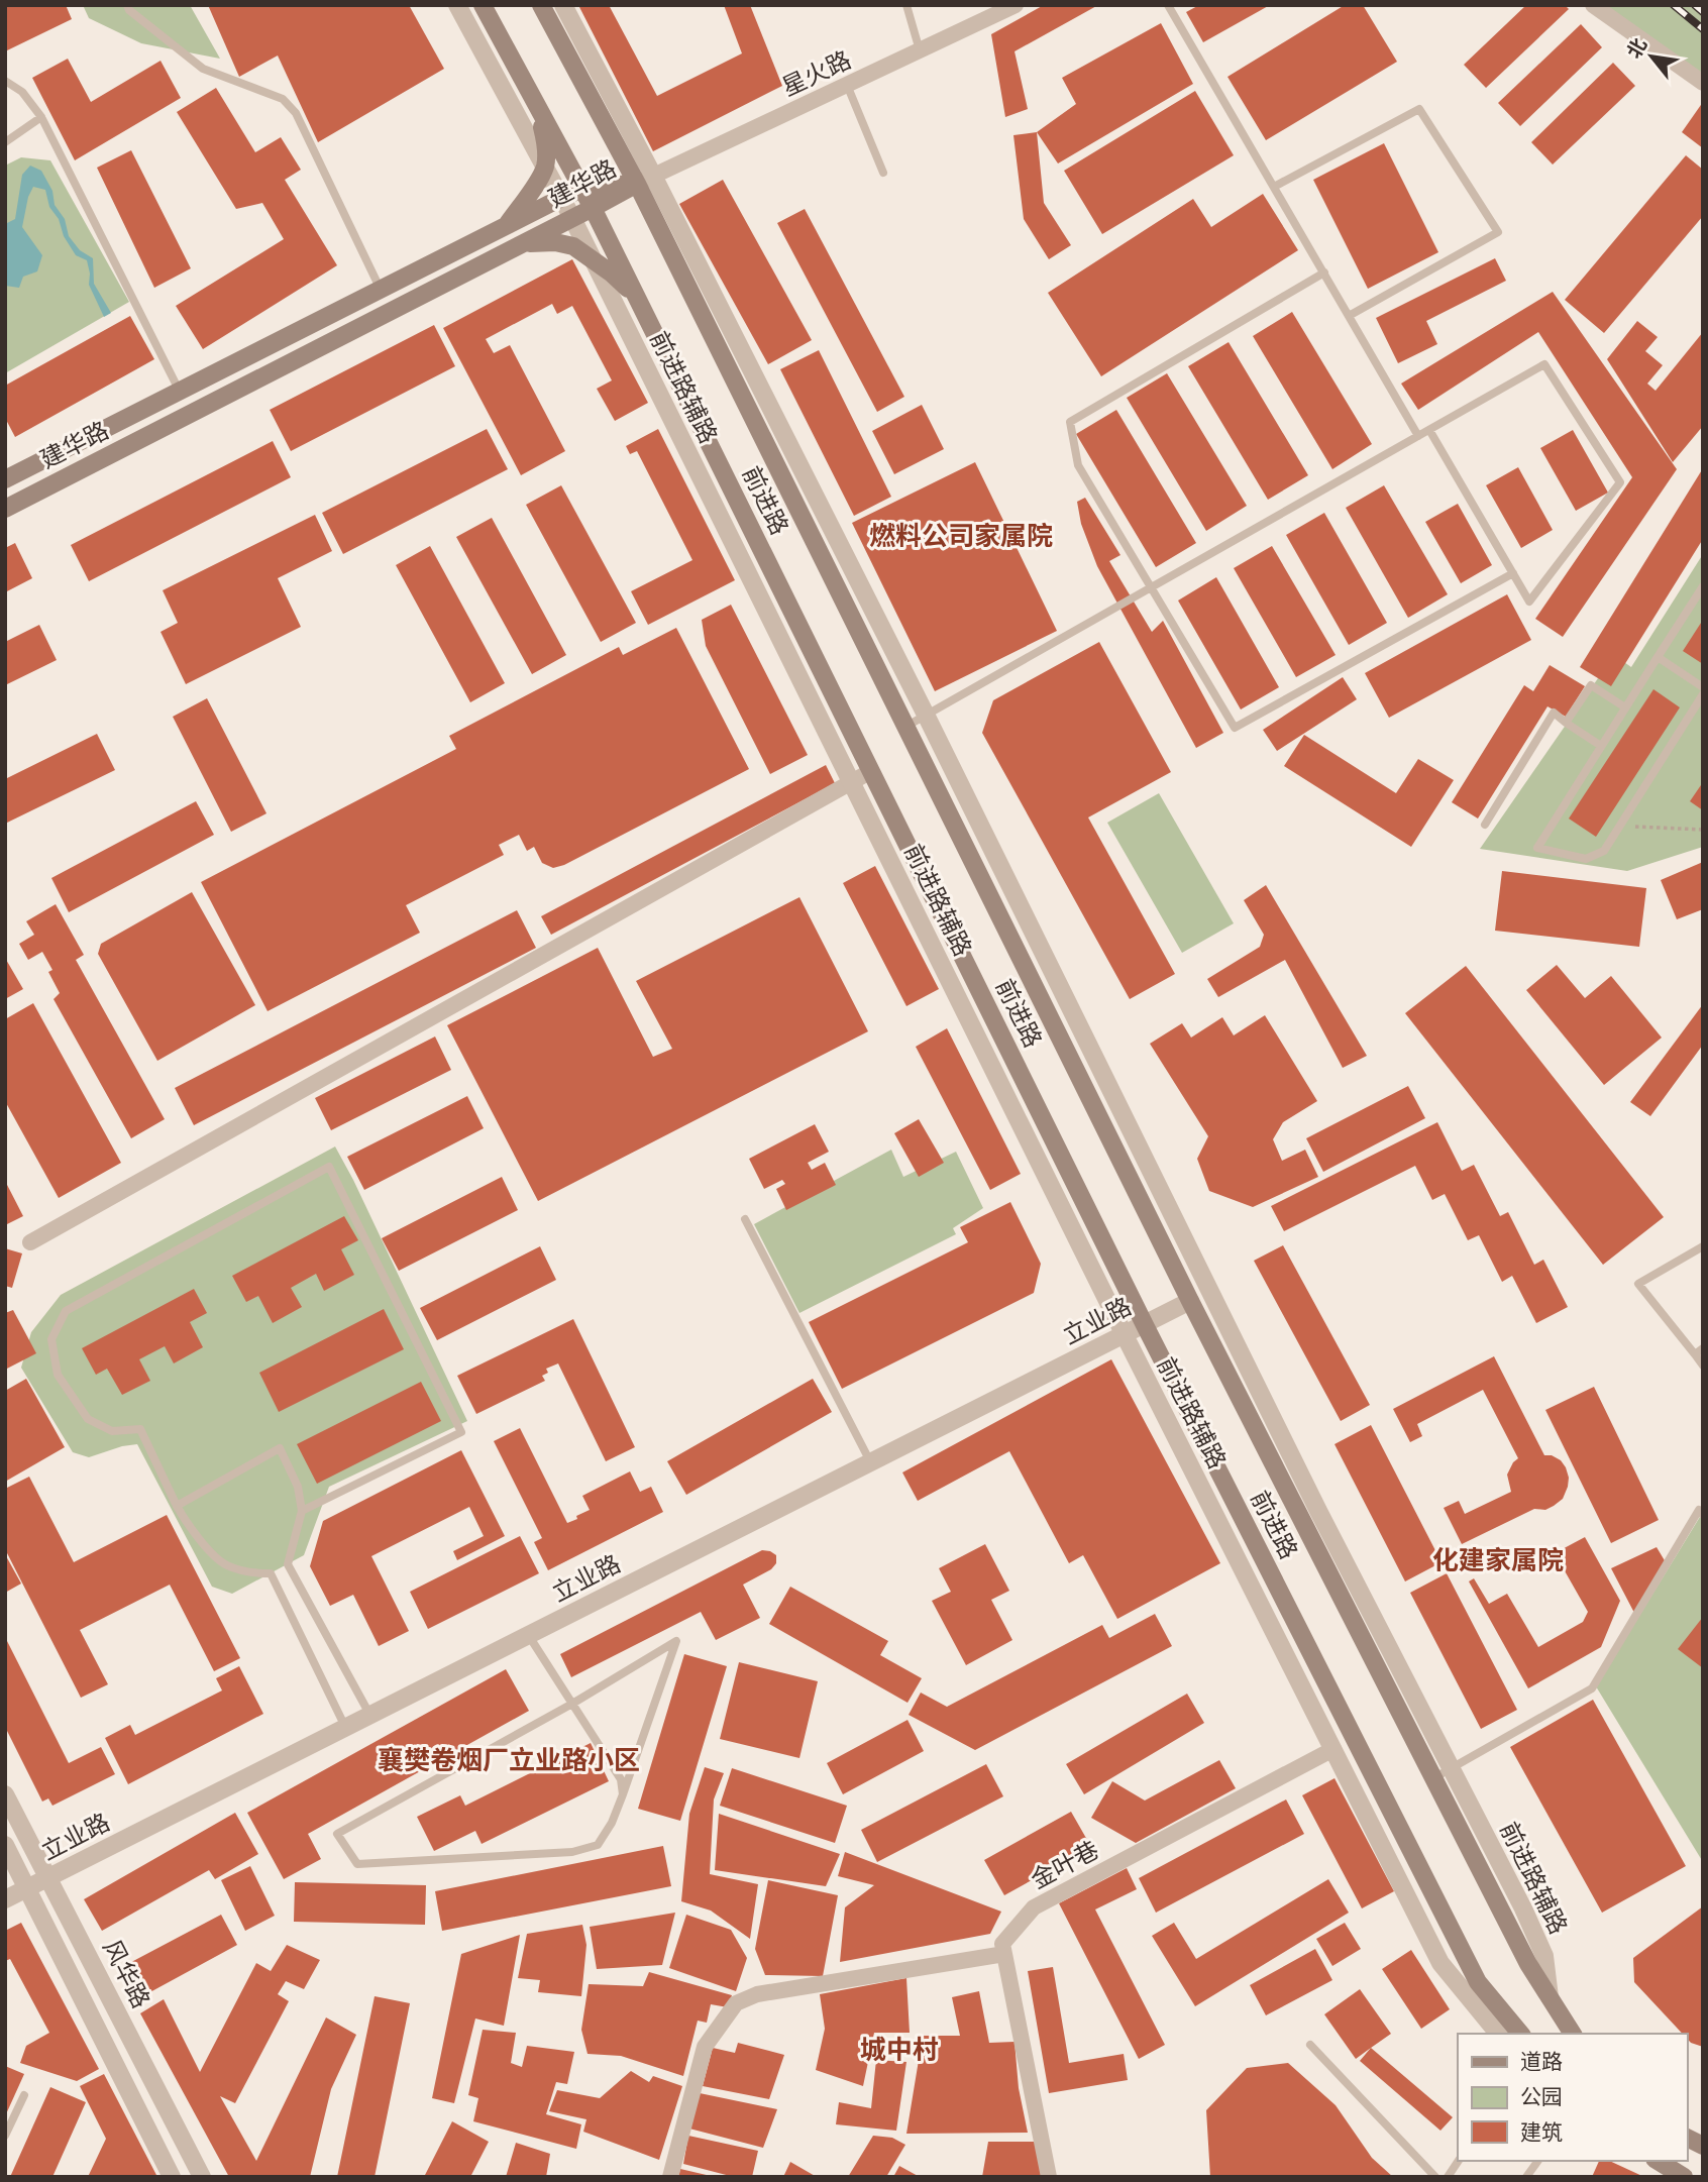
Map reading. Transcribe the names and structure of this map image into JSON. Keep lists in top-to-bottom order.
{
  "streets": {
    "main road": ["建华路", "前进路"],
    "street": [
      "星火路",
      "前进路辅路",
      "立业路",
      "金叶巷",
      "风华路"
    ]
  },
  "crossings": [
    ["星火路", "建华路"],
    ["星火路", "前进路辅路"],
    ["星火路", "前进路"],
    ["建华路", "前进路辅路"],
    ["建华路", "前进路"],
    ["前进路辅路", "前进路"],
    ["前进路辅路", "立业路"],
    ["前进路辅路", "金叶巷"],
    ["前进路", "立业路"],
    ["立业路", "风华路"]
  ],
  "districts": [
    "燃料公司家属院",
    "化建家属院",
    "襄樊卷烟厂立业路小区",
    "城中村"
  ],
  "legend": ["道路", "公园", "建筑"],
  "north": "top left"
}
